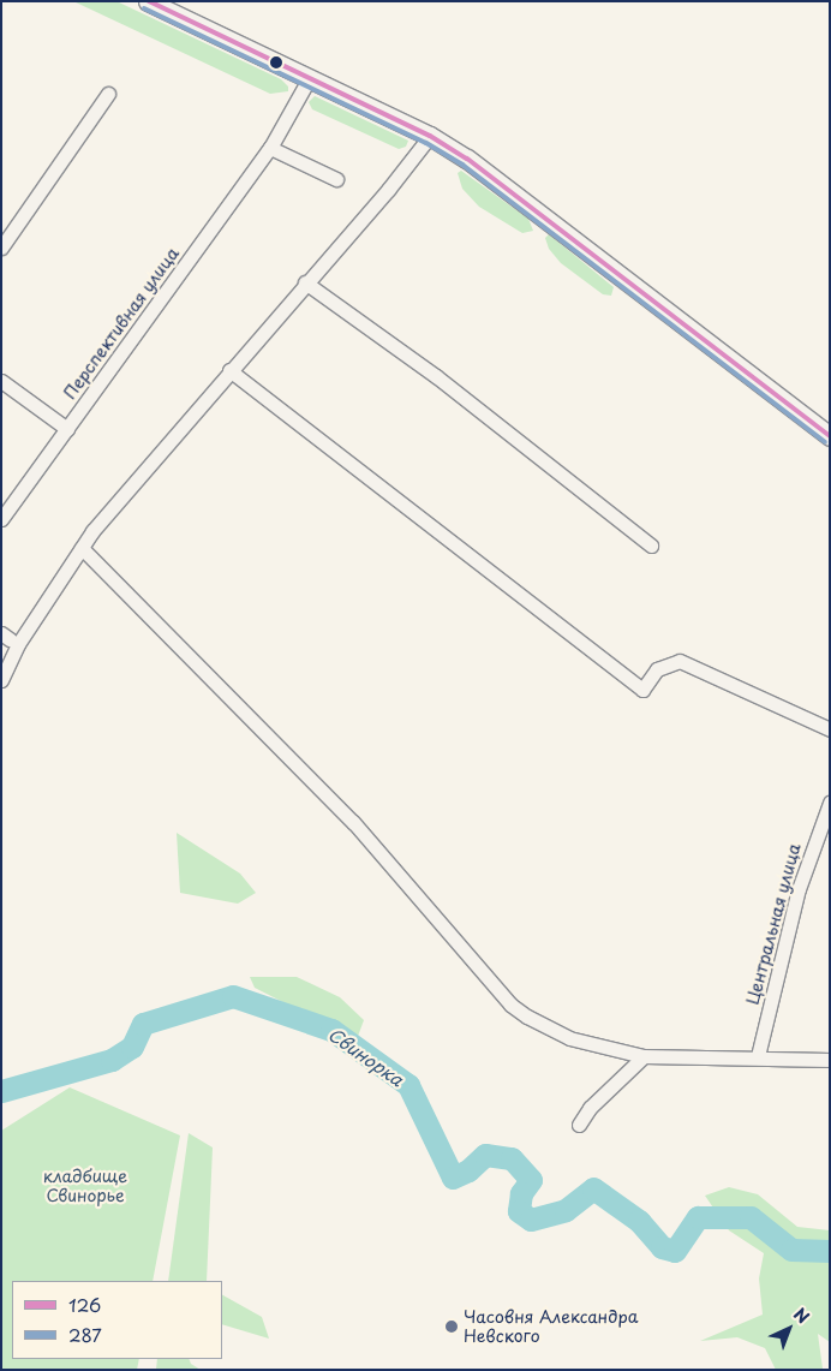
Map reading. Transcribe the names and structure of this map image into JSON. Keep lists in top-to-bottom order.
{
  "streets": {
    "street": ["Перспективная улица", "Центральная улица"]
  },
  "water": ["Свинорка"],
  "parks": ["кладбище Свинорье"],
  "places": ["Часовня Александра Невского"],
  "lines": ["transit line 126", "transit line 287"],
  "legend": ["126", "287"],
  "north": "top right"
}
